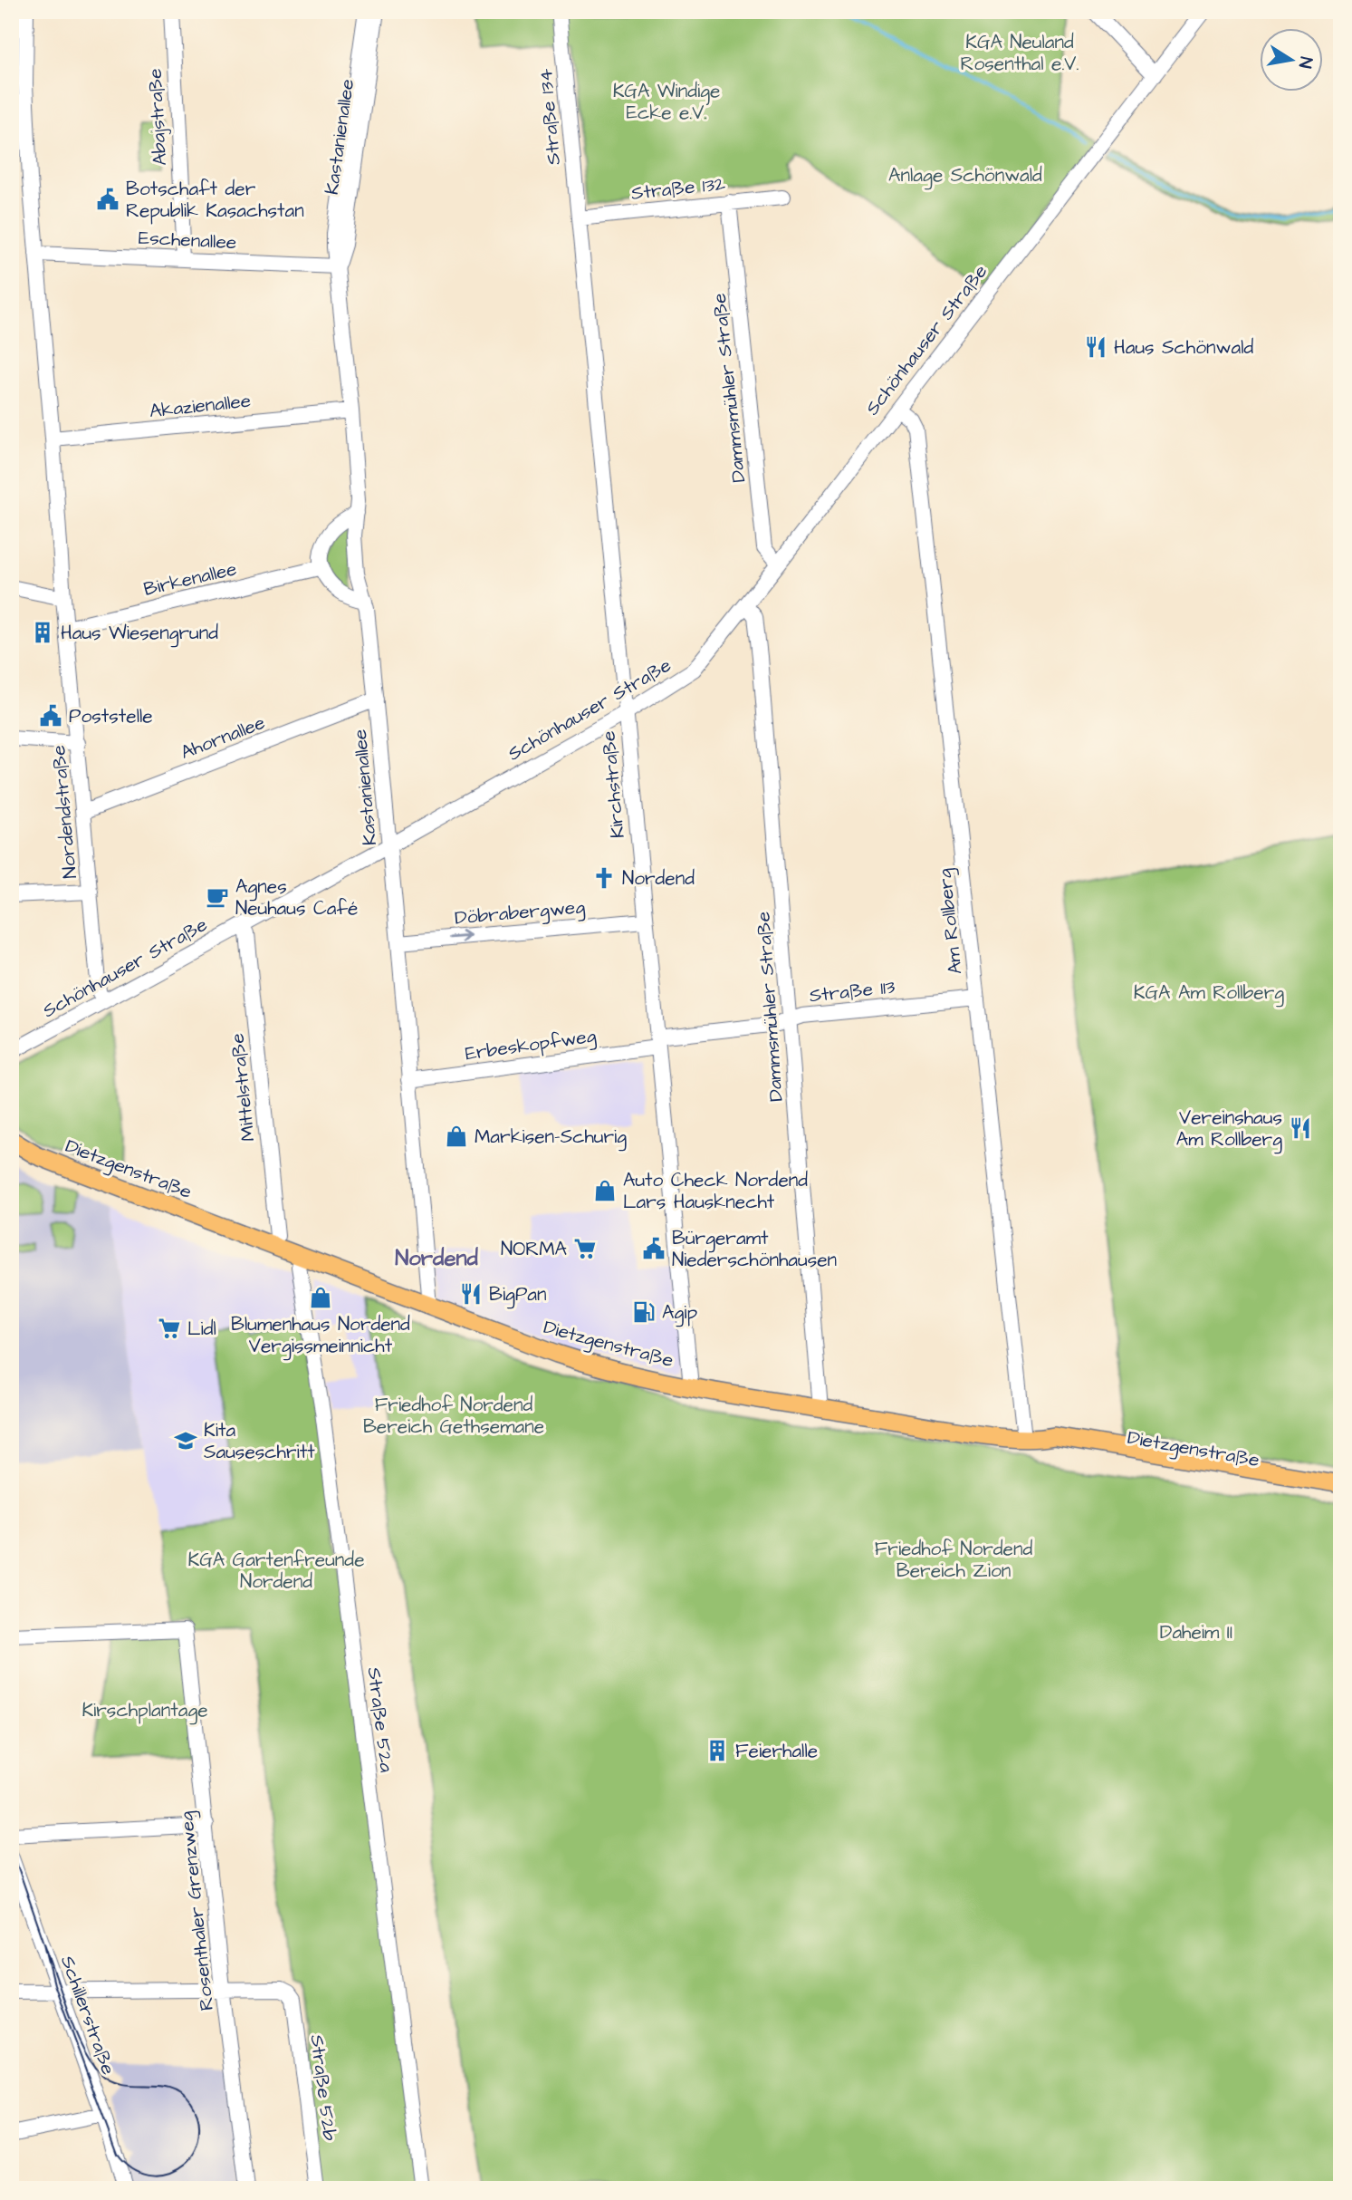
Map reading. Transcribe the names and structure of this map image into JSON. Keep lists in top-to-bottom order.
{
  "streets": {
    "main road": ["Dietzgenstraße"],
    "street": [
      "Abajstraße",
      "Straße 134",
      "Kastanienallee",
      "Straße 132",
      "Eschenallee",
      "Schönhauser Straße",
      "Dammsmühler Straße",
      "Akazienallee",
      "Birkenallee",
      "Ahornallee",
      "Kirchstraße",
      "Nordendstraße",
      "Döbrabergweg",
      "Am Rollberg",
      "Straße 113",
      "Erbeskopfweg",
      "Mittelstraße",
      "Straße 52a",
      "Rosenthaler Grenzweg",
      "Schillerstraße",
      "Straße 52b"
    ]
  },
  "crossings": [
    ["Abajstraße", "Eschenallee"],
    ["Straße 134", "Straße 132"],
    ["Straße 134", "Kirchstraße"],
    ["Kastanienallee", "Eschenallee"],
    ["Kastanienallee", "Schönhauser Straße"],
    ["Kastanienallee", "Akazienallee"],
    ["Kastanienallee", "Ahornallee"],
    ["Kastanienallee", "Döbrabergweg"],
    ["Kastanienallee", "Erbeskopfweg"],
    ["Kastanienallee", "Dietzgenstraße"],
    ["Straße 132", "Dammsmühler Straße"],
    ["Straße 132", "Kirchstraße"],
    ["Eschenallee", "Nordendstraße"],
    ["Schönhauser Straße", "Dammsmühler Straße"],
    ["Schönhauser Straße", "Kirchstraße"],
    ["Schönhauser Straße", "Nordendstraße"],
    ["Schönhauser Straße", "Am Rollberg"],
    ["Schönhauser Straße", "Mittelstraße"],
    ["Dammsmühler Straße", "Straße 113"],
    ["Dammsmühler Straße", "Dietzgenstraße"],
    ["Akazienallee", "Nordendstraße"],
    ["Birkenallee", "Nordendstraße"],
    ["Ahornallee", "Nordendstraße"],
    ["Kirchstraße", "Döbrabergweg"],
    ["Kirchstraße", "Straße 113"],
    ["Kirchstraße", "Erbeskopfweg"],
    ["Kirchstraße", "Dietzgenstraße"],
    ["Am Rollberg", "Straße 113"],
    ["Am Rollberg", "Dietzgenstraße"],
    ["Straße 113", "Erbeskopfweg"],
    ["Mittelstraße", "Dietzgenstraße"],
    ["Dietzgenstraße", "Straße 52a"],
    ["Rosenthaler Grenzweg", "Straße 52b"]
  ],
  "one_way": ["Döbrabergweg"],
  "districts": ["Nordend"],
  "parks": [
    "KGA Neuland Rosenthal e.V.",
    "KGA Windige Ecke e.V.",
    "Anlage Schönwald",
    "KGA Am Rollberg",
    "Friedhof Nordend Bereich Gethsemane",
    "Friedhof Nordend Bereich Zion",
    "KGA Gartenfreunde Nordend",
    "Daheim II",
    "Kirschplantage"
  ],
  "places": {
    "public building": ["Botschaft der Republik Kasachstan", "Poststelle", "Bürgeramt Niederschönhausen"],
    "restaurant": ["Haus Schönwald", "Vereinshaus Am Rollberg", "BigPan"],
    "building": ["Haus Wiesengrund", "Feierhalle"],
    "church": ["Nordend"],
    "cafe": ["Agnes Neuhaus Café"],
    "shop": ["Markisen-Schurig", "Auto Check Nordend Lars Hausknecht", "Blumenhaus Nordend Vergissmeinnicht"],
    "supermarket": ["NORMA", "Lidl"],
    "fuel station": ["Agip"],
    "school or university": ["Kita Sauseschritt"]
  },
  "north": "right"
}
